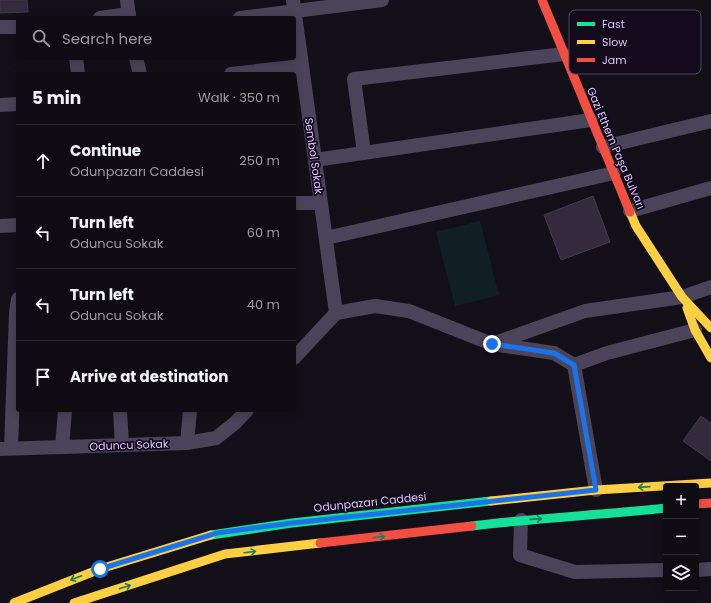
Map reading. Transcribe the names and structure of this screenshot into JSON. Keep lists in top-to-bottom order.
{
  "streets": {
    "main road": ["Gazi Ethem Paşa Bulvarı", "Odunpazarı Caddesi"],
    "street": ["Sembol Sokak", "Oduncu Sokak"]
  },
  "legend": ["Fast", "Slow", "Jam"],
  "page": {
    "search": "Search here",
    "heading": ["5 min", "Walk · 350 m"],
    "list": [
      ["Continue", "Odunpazarı Caddesi", "250 m"],
      ["Turn left", "Oduncu Sokak", "60 m"],
      ["Turn left", "Oduncu Sokak", "40 m"],
      "Arrive at destination"
    ],
    "map_buttons": ["+", "−"]
  }
}
